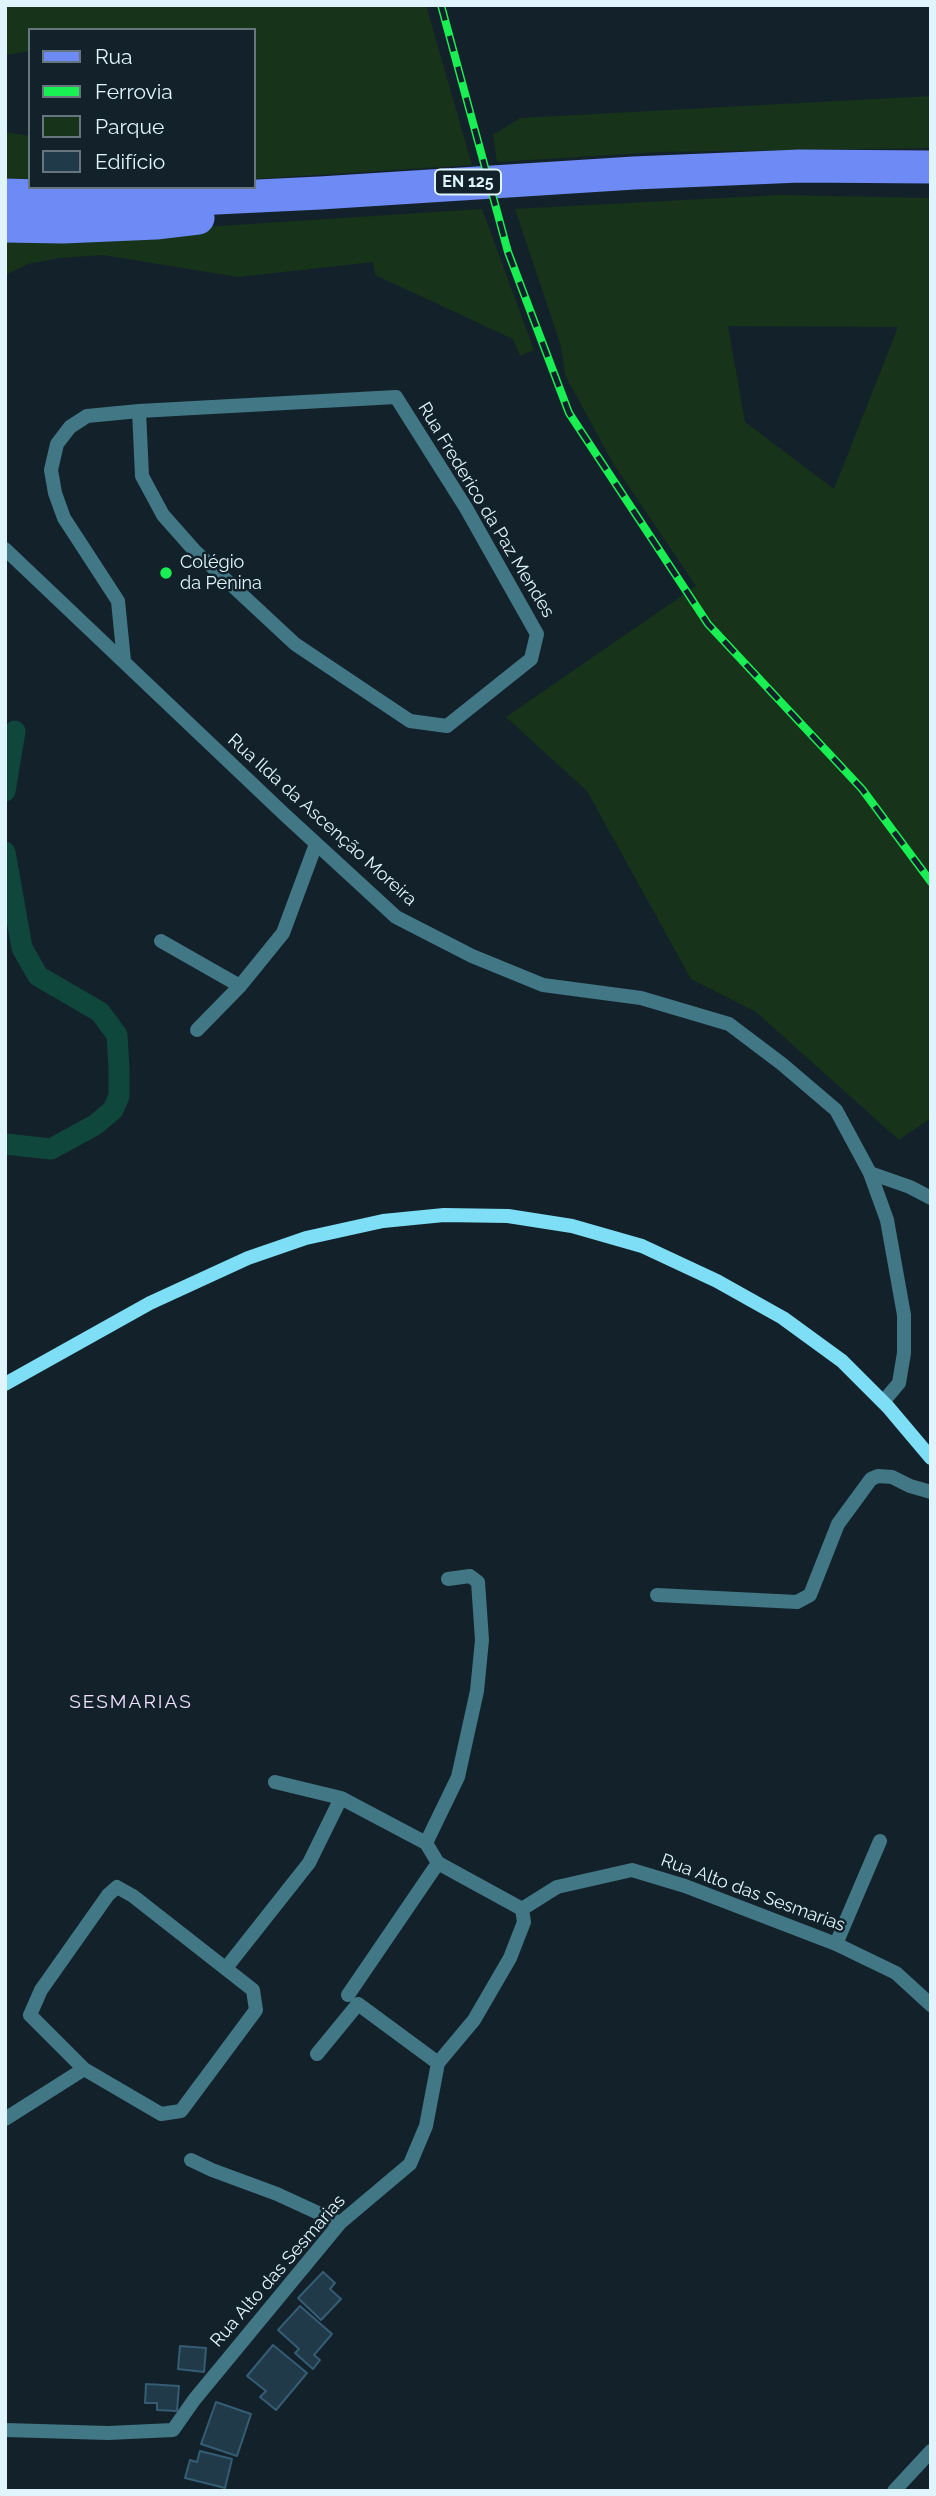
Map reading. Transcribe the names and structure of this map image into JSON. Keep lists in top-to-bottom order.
{
  "streets": {
    "main road": ["EN 125"],
    "street": ["Rua Frederico da Paz Mendes", "Rua Ilda da Ascenção Moreira", "Rua Alto das Sesmarias"]
  },
  "crossings": [
    ["Rua Frederico da Paz Mendes", "Rua Ilda da Ascenção Moreira"]
  ],
  "districts": ["SESMARIAS"],
  "places": ["Colégio da Penina"],
  "legend": [
    "Rua",
    "Ferrovia",
    "Parque",
    "Edifício"
  ]
}
